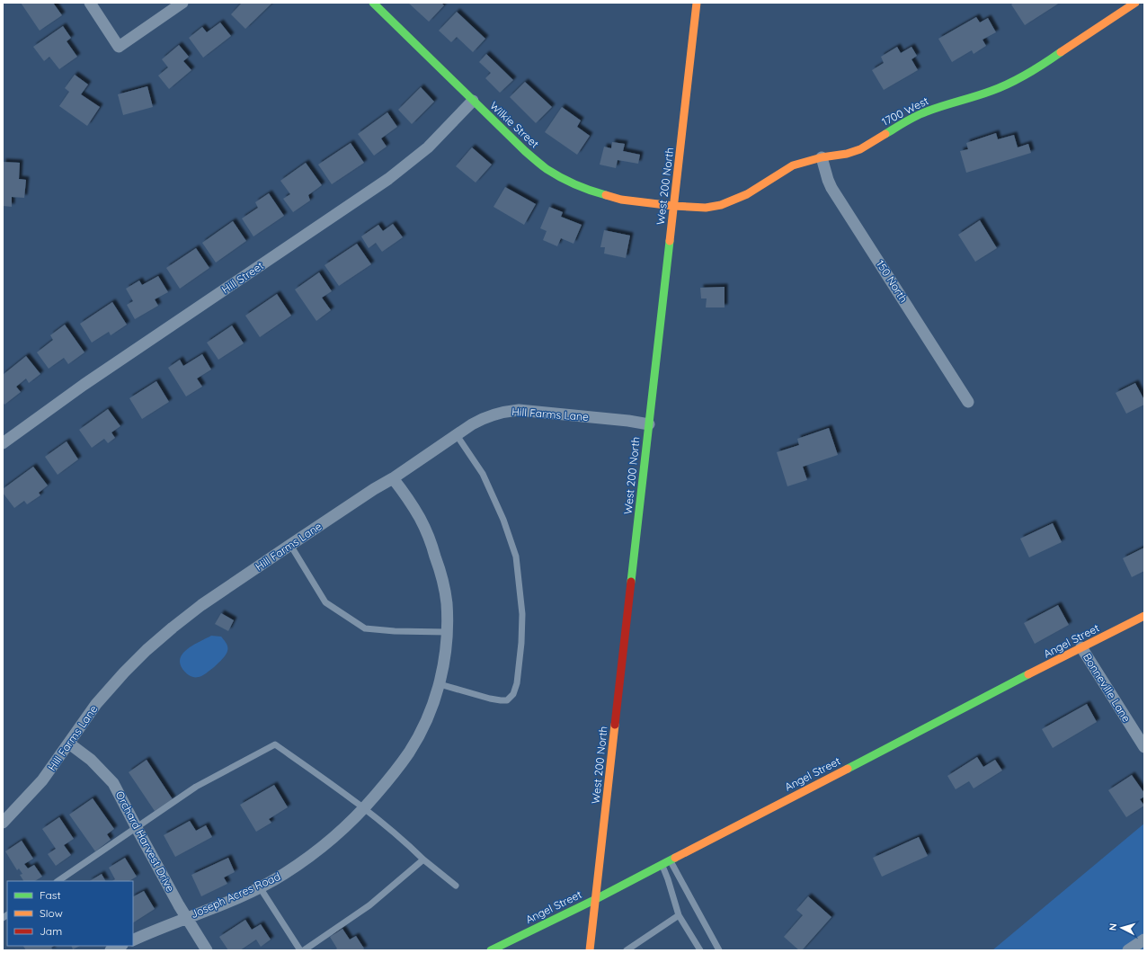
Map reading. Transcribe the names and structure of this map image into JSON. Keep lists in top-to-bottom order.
{
  "streets": {
    "street": [
      "1700 West",
      "Wilkie Street",
      "West 200 North",
      "Hill Street",
      "150 North",
      "Hill Farms Lane",
      "Angel Street",
      "Bonneville Lane",
      "Orchard Harvest Drive",
      "Joseph Acres Road"
    ]
  },
  "crossings": [
    ["1700 West", "Wilkie Street"],
    ["1700 West", "West 200 North"],
    ["1700 West", "150 North"],
    ["Wilkie Street", "West 200 North"],
    ["Wilkie Street", "Hill Street"],
    ["West 200 North", "Hill Farms Lane"],
    ["West 200 North", "Angel Street"],
    ["Hill Farms Lane", "Orchard Harvest Drive"],
    ["Hill Farms Lane", "Joseph Acres Road"],
    ["Angel Street", "Bonneville Lane"],
    ["Orchard Harvest Drive", "Joseph Acres Road"]
  ],
  "legend": ["Fast", "Slow", "Jam"],
  "north": "left"
}
